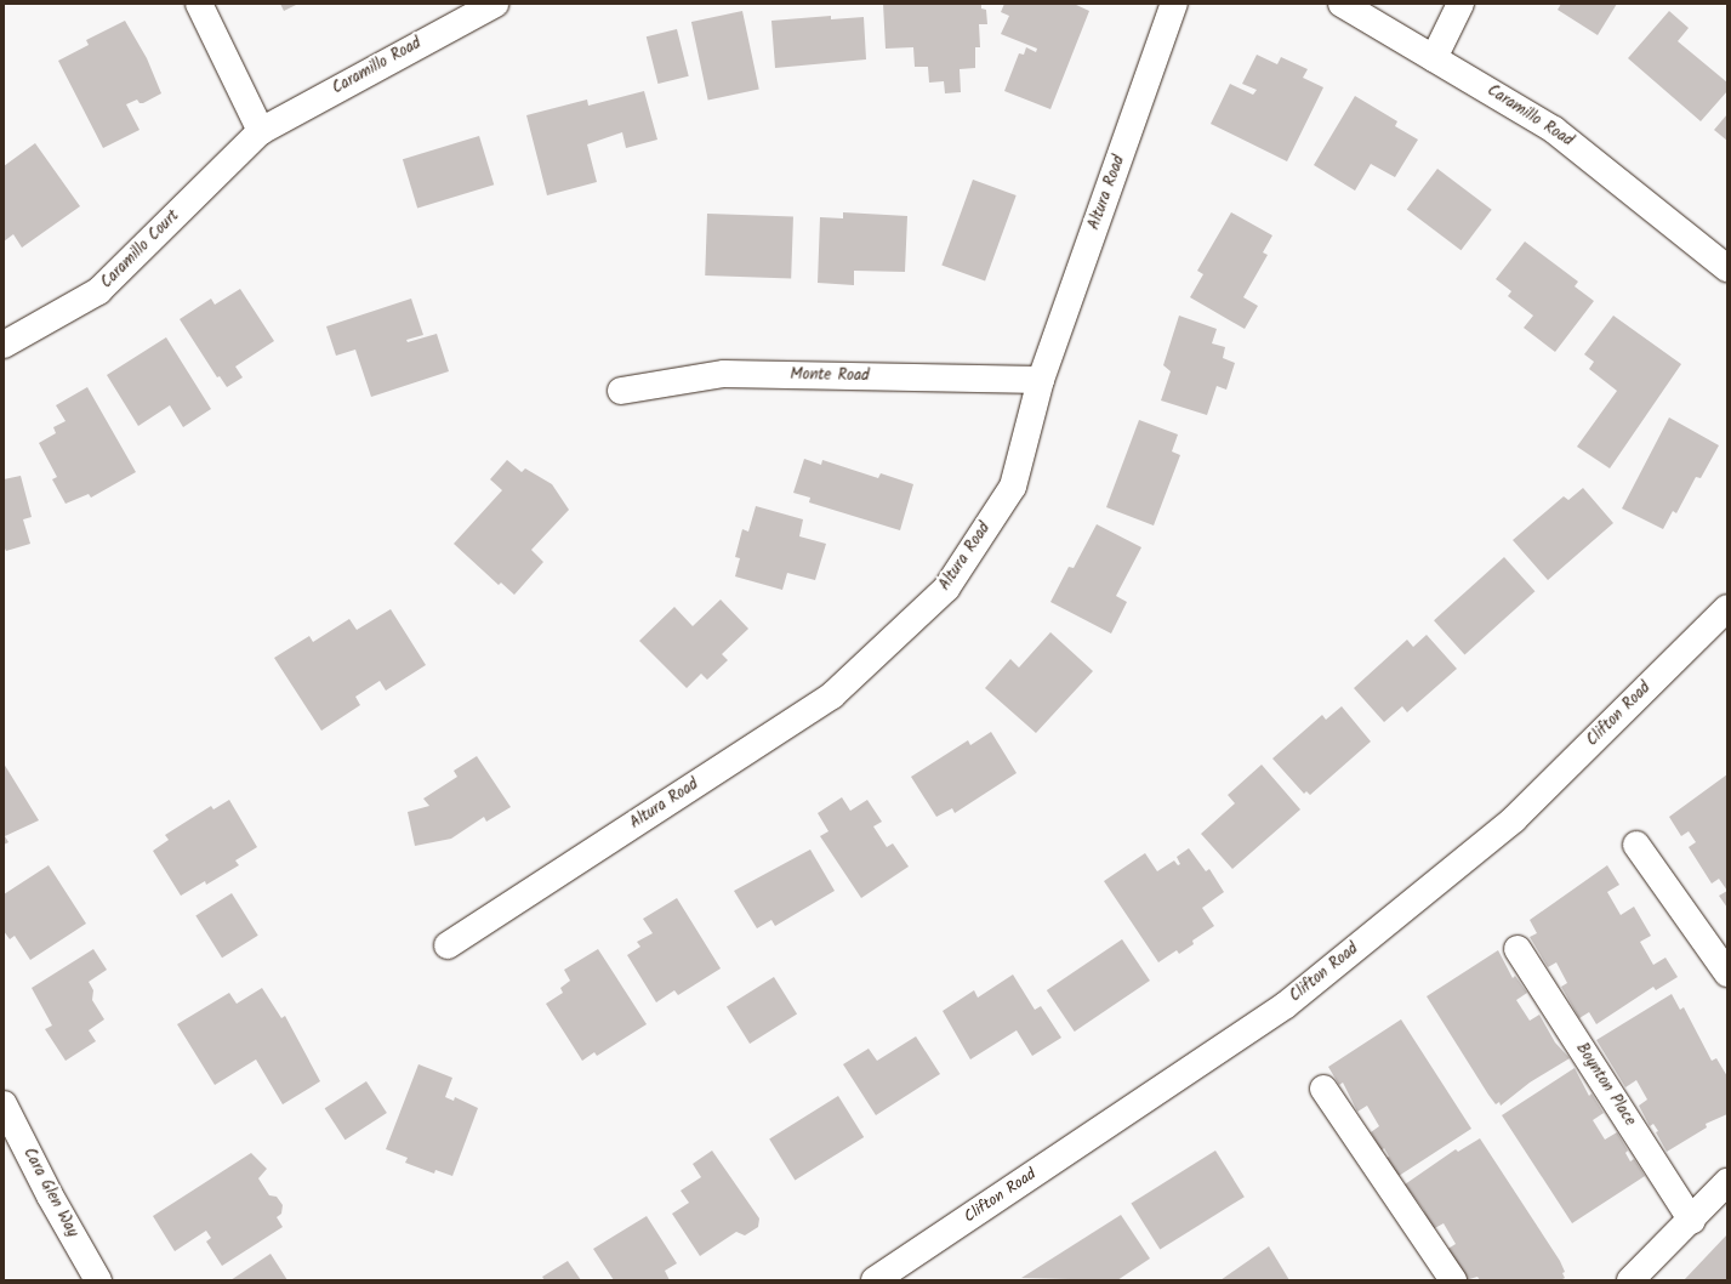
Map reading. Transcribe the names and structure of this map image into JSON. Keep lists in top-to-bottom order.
{
  "streets": {
    "street": [
      "Caramillo Road",
      "Altura Road",
      "Caramillo Court",
      "Monte Road",
      "Clifton Road",
      "Boynton Place",
      "Cara Glen Way"
    ]
  },
  "crossings": [
    ["Caramillo Road", "Caramillo Court"],
    ["Altura Road", "Monte Road"]
  ]
}
